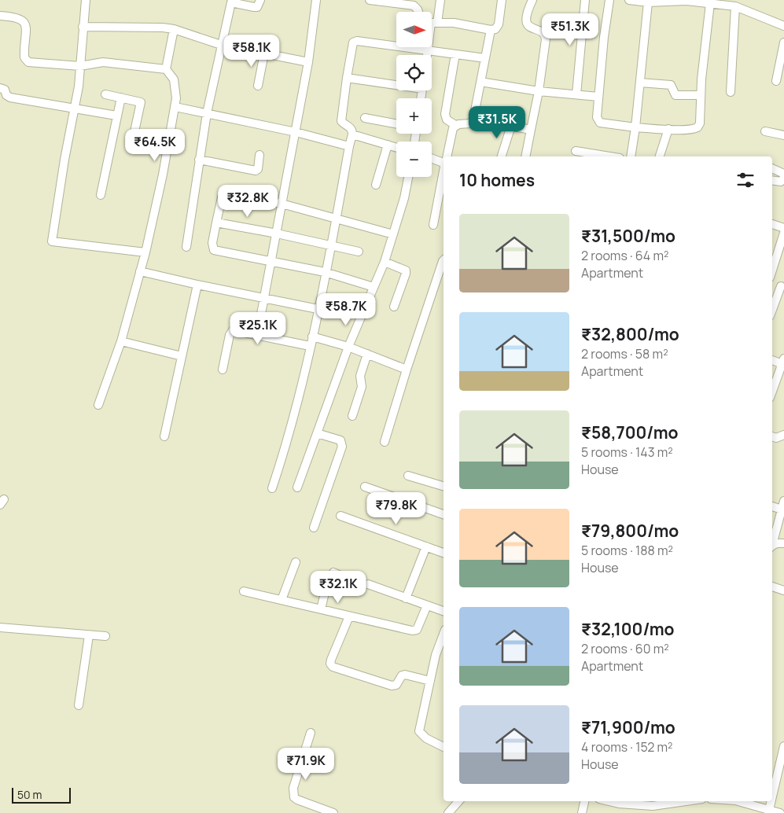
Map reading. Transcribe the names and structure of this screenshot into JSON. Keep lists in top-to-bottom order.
{
  "scale_bar": "50 m",
  "north": "right",
  "page": {
    "map_buttons": ["+", "−"],
    "price": [
      "₹51.3K",
      "₹58.1K",
      "₹31.5K",
      "₹64.5K",
      "₹32.8K",
      "₹58.7K",
      "₹25.1K",
      "₹79.8K",
      "₹32.1K",
      "₹71.9K"
    ],
    "heading": "10 homes",
    "list": [
      {
        "name": "₹31,500/mo",
        "note": "2 rooms · 64 m² · Apartment"
      },
      {
        "name": "₹32,800/mo",
        "note": "2 rooms · 58 m² · Apartment"
      },
      {
        "name": "₹58,700/mo",
        "note": "5 rooms · 143 m² · House"
      },
      {
        "name": "₹79,800/mo",
        "note": "5 rooms · 188 m² · House"
      },
      {
        "name": "₹32,100/mo",
        "note": "2 rooms · 60 m² · Apartment"
      },
      {
        "name": "₹71,900/mo",
        "note": "4 rooms · 152 m² · House"
      }
    ],
    "scale": "50 m"
  }
}
